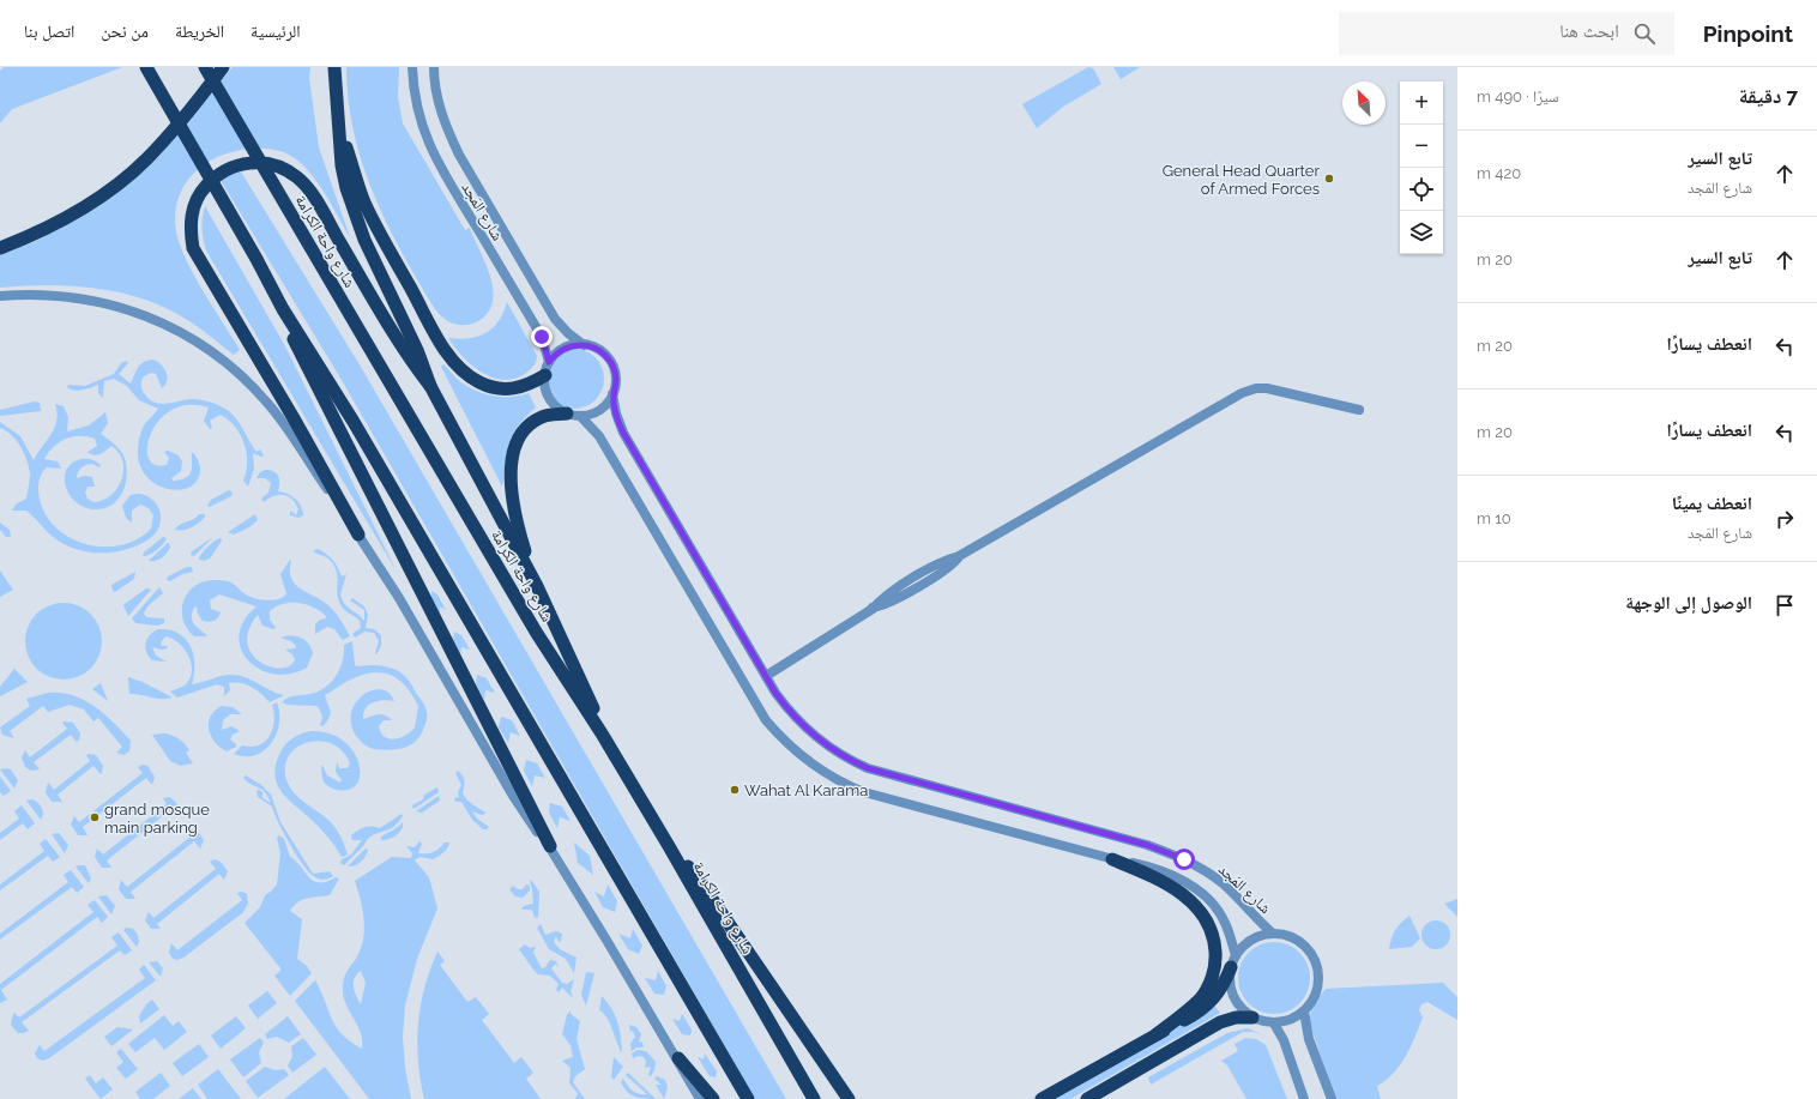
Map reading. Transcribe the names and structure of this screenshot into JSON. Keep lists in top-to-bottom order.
{
  "streets": {
    "highway": ["شارع واحة الكرامة"],
    "street": ["شارع المَجد"]
  },
  "places": ["General Head Quarter of Armed Forces", "Wahat Al Karama", "grand mosque main parking"],
  "north": "top left",
  "page": {
    "header": "Pinpoint",
    "search": "ابحث هنا",
    "nav": [
      "الرئيسية",
      "الخريطة",
      "من نحن",
      "اتصل بنا"
    ],
    "heading": ["7 دقيقة", "سيرًا · 490 m"],
    "map_buttons": ["+", "−"],
    "list": [
      ["تابع السير", "شارع المَجد", "420 m"],
      ["تابع السير", "20 m"],
      ["انعطف يسارًا", "20 m"],
      ["انعطف يسارًا", "20 m"],
      ["انعطف يمينًا", "شارع المَجد", "10 m"],
      "الوصول إلى الوجهة"
    ]
  }
}
